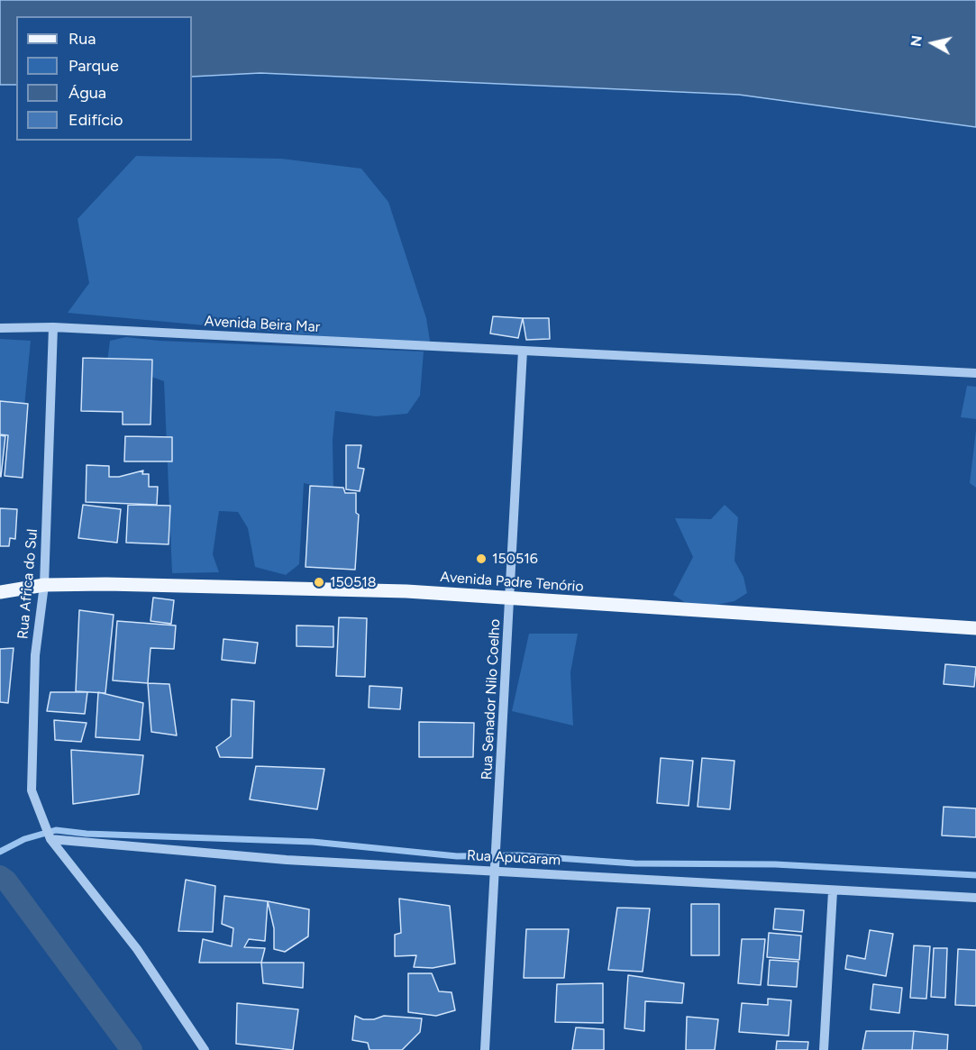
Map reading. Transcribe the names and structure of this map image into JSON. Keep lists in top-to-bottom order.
{
  "streets": {
    "main road": ["Avenida Padre Tenório"],
    "street": [
      "Avenida Beira Mar",
      "Rua Africa do Sul",
      "Rua Senador Nilo Coelho",
      "Rua Apucaram"
    ]
  },
  "crossings": [
    ["Avenida Beira Mar", "Rua Africa do Sul"],
    ["Avenida Beira Mar", "Rua Senador Nilo Coelho"],
    ["Avenida Padre Tenório", "Rua Africa do Sul"],
    ["Avenida Padre Tenório", "Rua Senador Nilo Coelho"],
    ["Rua Africa do Sul", "Rua Apucaram"],
    ["Rua Senador Nilo Coelho", "Rua Apucaram"]
  ],
  "places": ["150516", "150518"],
  "legend": [
    "Rua",
    "Parque",
    "Água",
    "Edifício"
  ],
  "north": "left"
}
